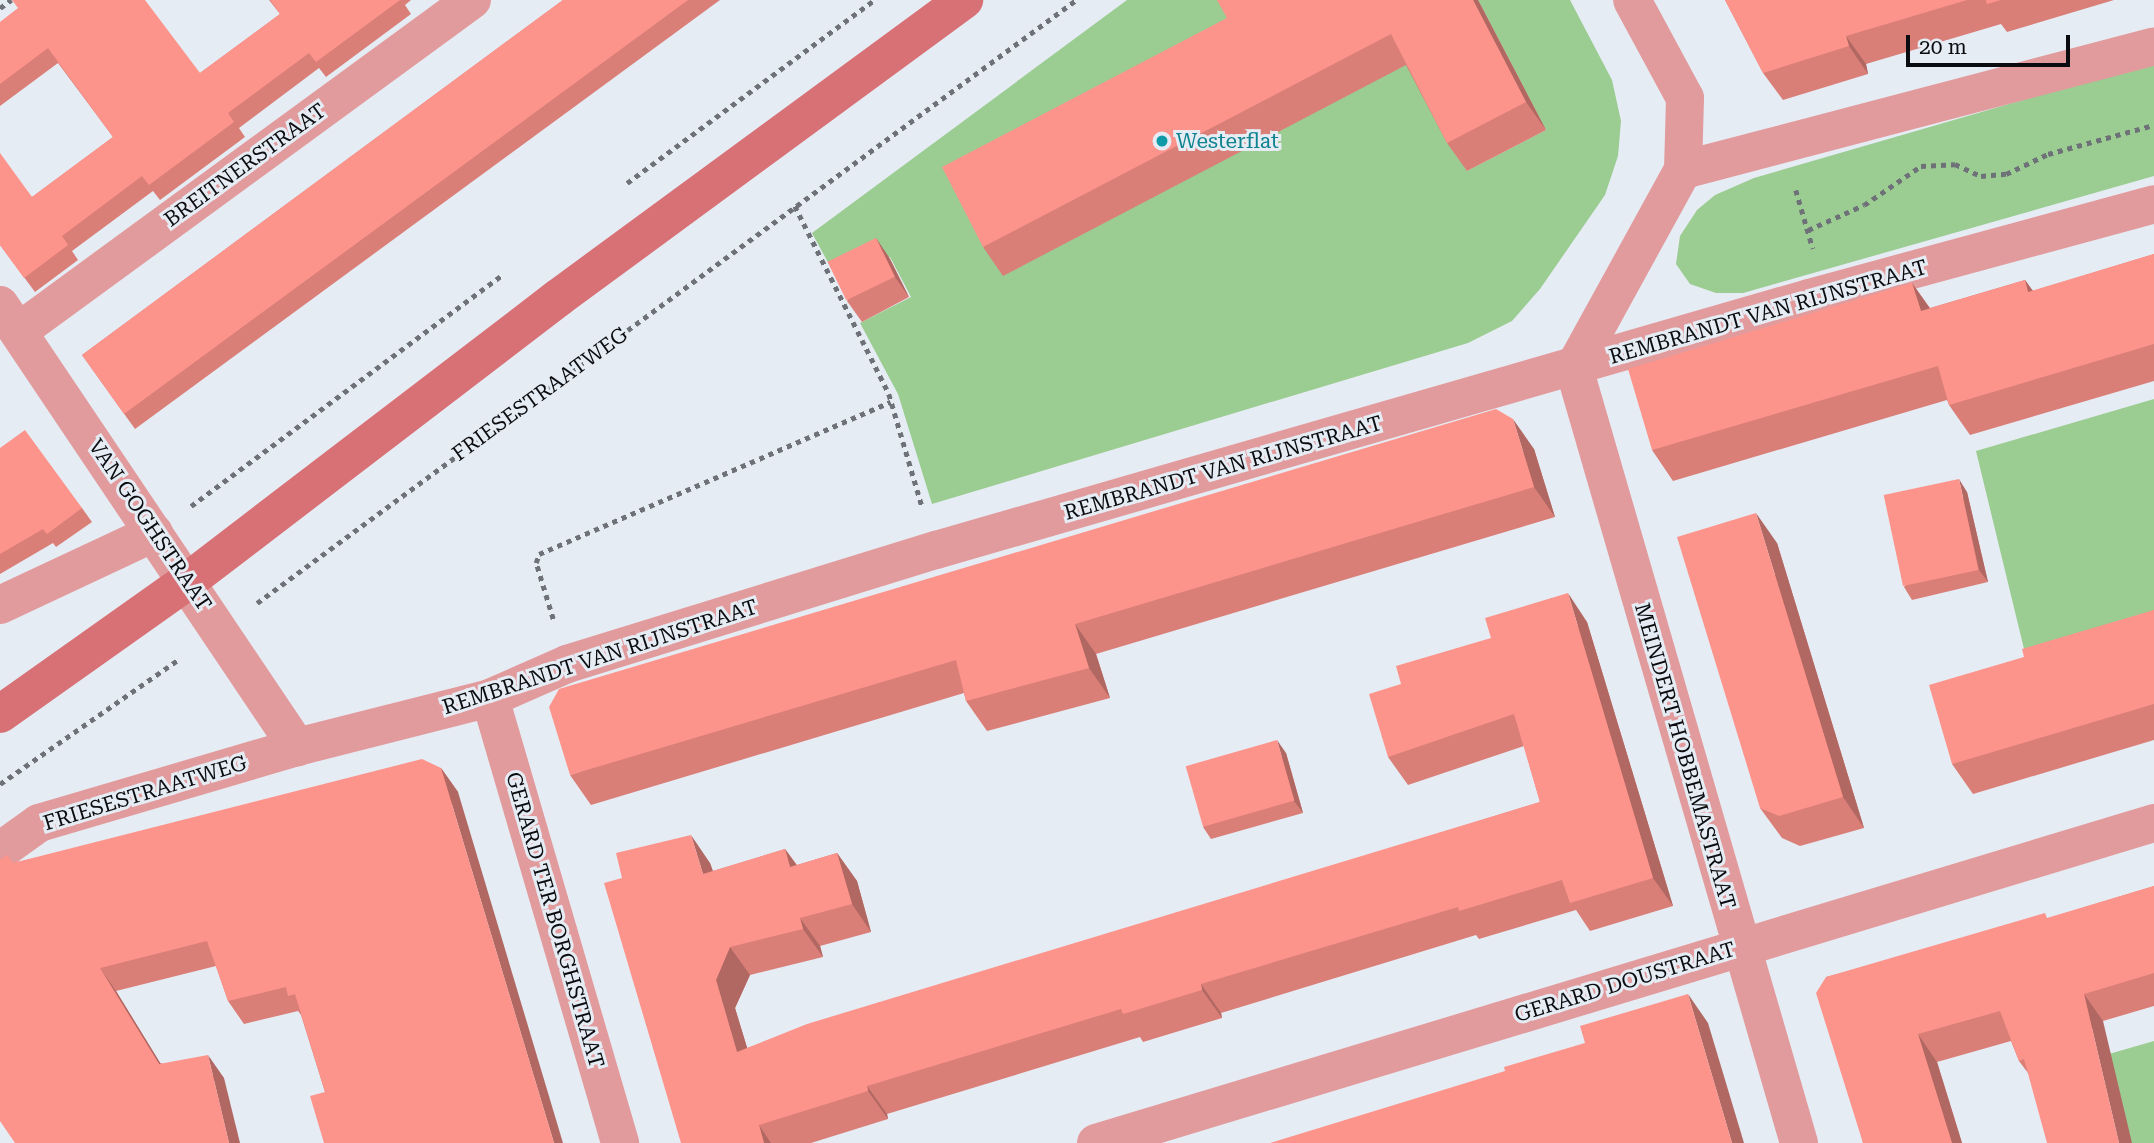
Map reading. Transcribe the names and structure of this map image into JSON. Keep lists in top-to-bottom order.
{
  "streets": {
    "street": [
      "BREITNERSTRAAT",
      "REMBRANDT VAN RIJNSTRAAT",
      "FRIESESTRAATWEG",
      "VAN GOGHSTRAAT",
      "MEINDERT HOBBEMASTRAAT",
      "GERARD TER BORGHSTRAAT",
      "GERARD DOUSTRAAT"
    ]
  },
  "crossings": [
    ["BREITNERSTRAAT", "VAN GOGHSTRAAT"],
    ["REMBRANDT VAN RIJNSTRAAT", "FRIESESTRAATWEG"],
    ["REMBRANDT VAN RIJNSTRAAT", "VAN GOGHSTRAAT"],
    ["REMBRANDT VAN RIJNSTRAAT", "MEINDERT HOBBEMASTRAAT"],
    ["REMBRANDT VAN RIJNSTRAAT", "GERARD TER BORGHSTRAAT"],
    ["FRIESESTRAATWEG", "VAN GOGHSTRAAT"],
    ["MEINDERT HOBBEMASTRAAT", "GERARD DOUSTRAAT"]
  ],
  "places": ["Westerflat"],
  "scale_bar": "20 m"
}
